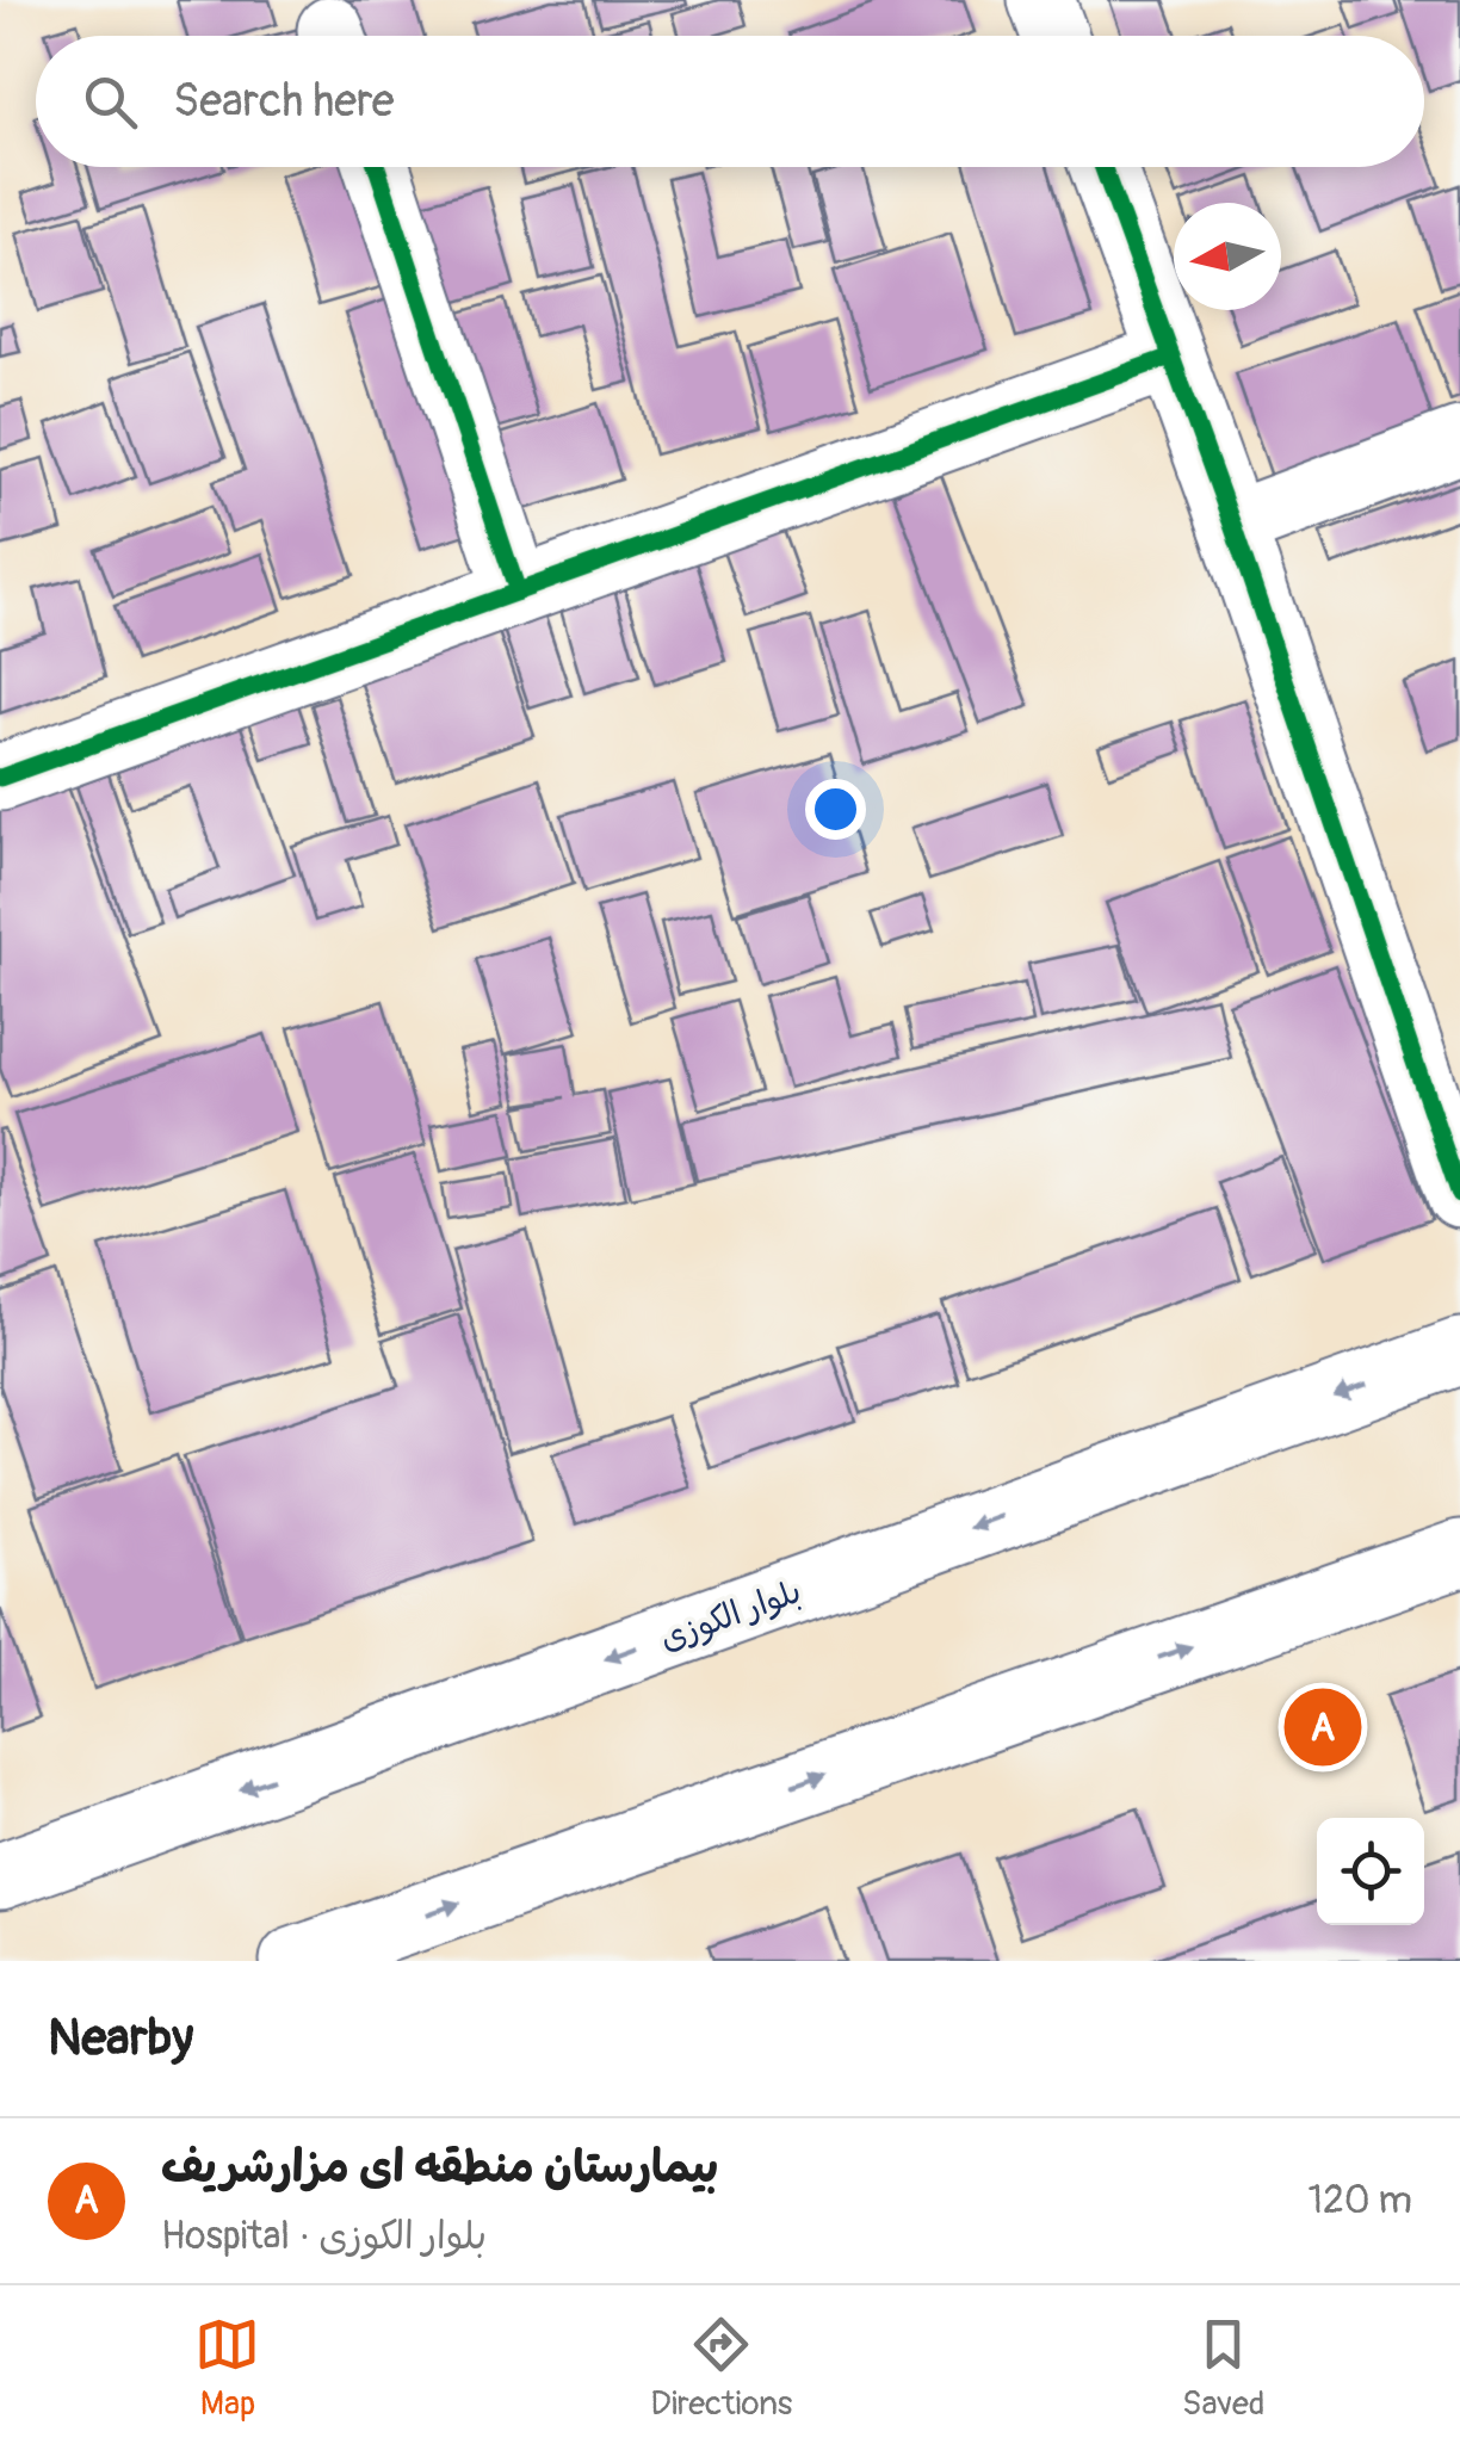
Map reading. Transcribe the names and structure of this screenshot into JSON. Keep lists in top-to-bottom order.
{
  "streets": {
    "street": ["بلوار الکوزی"]
  },
  "north": "left",
  "page": {
    "search": "Search here",
    "pins": "A",
    "heading": "Nearby",
    "list": [
      {
        "mark": "A",
        "name": "بیمارستان منطقه ای مزارشریف",
        "note": "Hospital · بلوار الکوزی",
        "value": "120 m"
      }
    ],
    "nav": ["Map", "Directions", "Saved"]
  }
}
